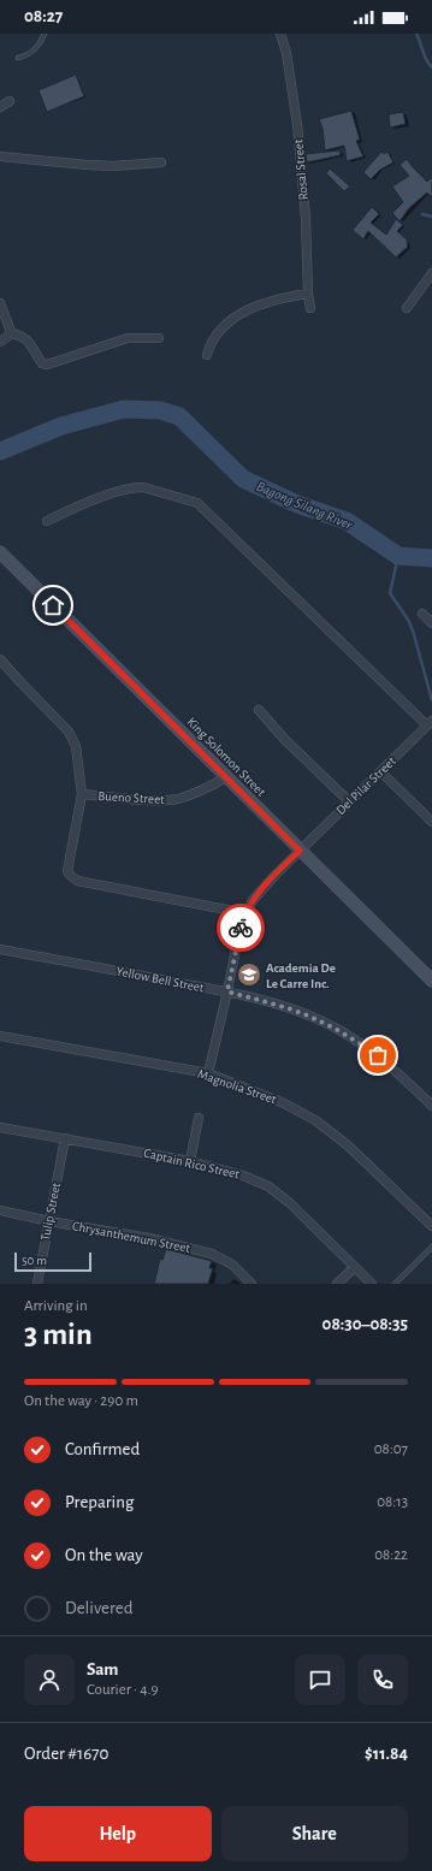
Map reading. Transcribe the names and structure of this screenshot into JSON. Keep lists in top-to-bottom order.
{
  "streets": {
    "street": [
      "Rosal Street",
      "King Solomon Street",
      "Del Pilar Street",
      "Bueno Street",
      "Yellow Bell Street",
      "Magnolia Street",
      "Captain Rico Street",
      "Tulip Street",
      "Chrysanthemum Street"
    ]
  },
  "crossings": [
    ["King Solomon Street", "Del Pilar Street"],
    ["King Solomon Street", "Bueno Street"],
    ["Del Pilar Street", "Yellow Bell Street"],
    ["Del Pilar Street", "Magnolia Street"],
    ["Captain Rico Street", "Tulip Street"],
    ["Tulip Street", "Chrysanthemum Street"]
  ],
  "water": ["Bagong Silang River"],
  "places": {
    "school or university": ["Academia De Le Carre Inc."]
  },
  "scale_bar": "50 m",
  "page": {
    "status": "08:27",
    "scale": "50 m",
    "heading": ["3 min", "Arriving in", "08:30–08:35"],
    "panel": [
      "Sam",
      "Courier · 4.9",
      "Order #1670",
      "$11.84"
    ],
    "bar": "On the way · 290 m",
    "list": [
      ["Confirmed", "08:07"],
      ["Preparing", "08:13"],
      ["On the way", "08:22"],
      "Delivered"
    ],
    "buttons": ["Help", "Share"]
  }
}
